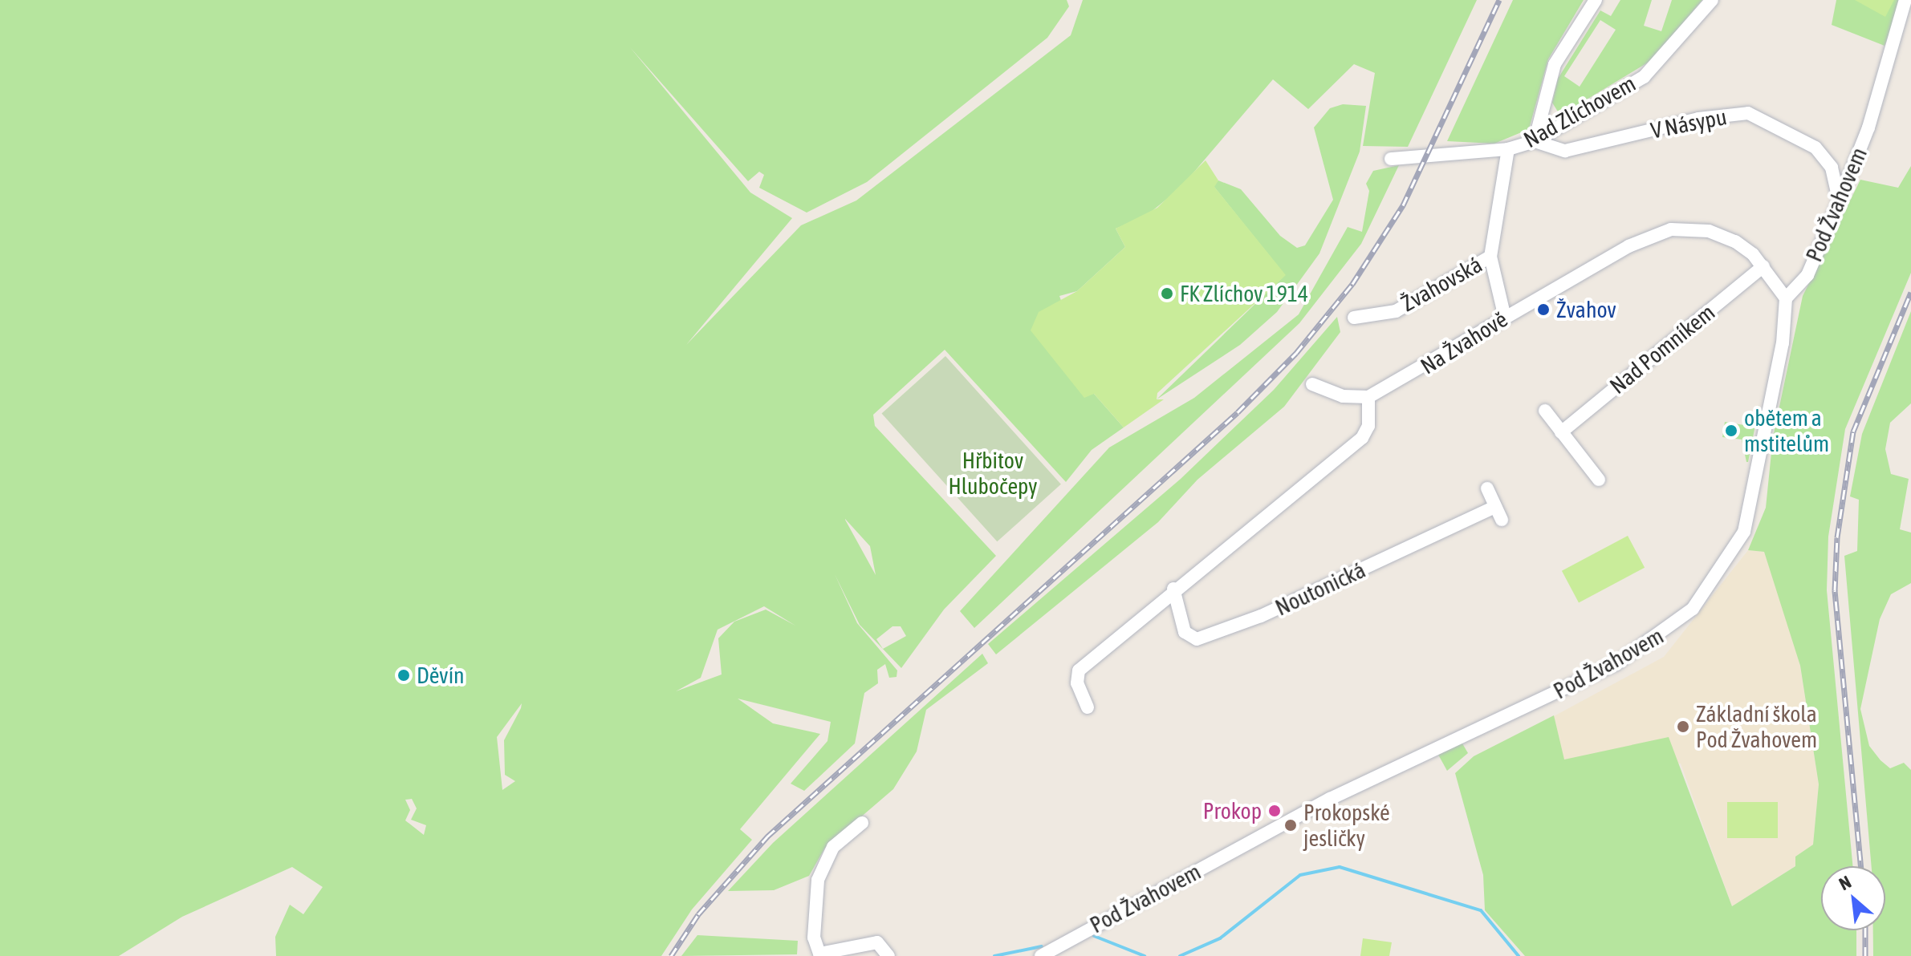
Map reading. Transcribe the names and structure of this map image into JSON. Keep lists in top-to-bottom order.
{
  "streets": {
    "street": [
      "Nad Zlíchovem",
      "V Násypu",
      "Pod Žvahovem",
      "Žvahovská",
      "Na Žvahově",
      "Nad Pomníkem",
      "Noutonická"
    ]
  },
  "crossings": [
    ["Nad Zlíchovem", "V Násypu"],
    ["Nad Zlíchovem", "Žvahovská"],
    ["Nad Zlíchovem", "Na Žvahově"],
    ["V Násypu", "Pod Žvahovem"],
    ["Pod Žvahovem", "Na Žvahově"],
    ["Na Žvahově", "Nad Pomníkem"]
  ],
  "parks": ["Hřbitov Hlubočepy"],
  "places": [
    "FK Zlíchov 1914",
    "Žvahov",
    "obětem a mstitelům",
    "Děvín",
    "Základní škola Pod Žvahovem",
    "Prokop",
    "Prokopské jesličky"
  ],
  "north": "top left"
}
